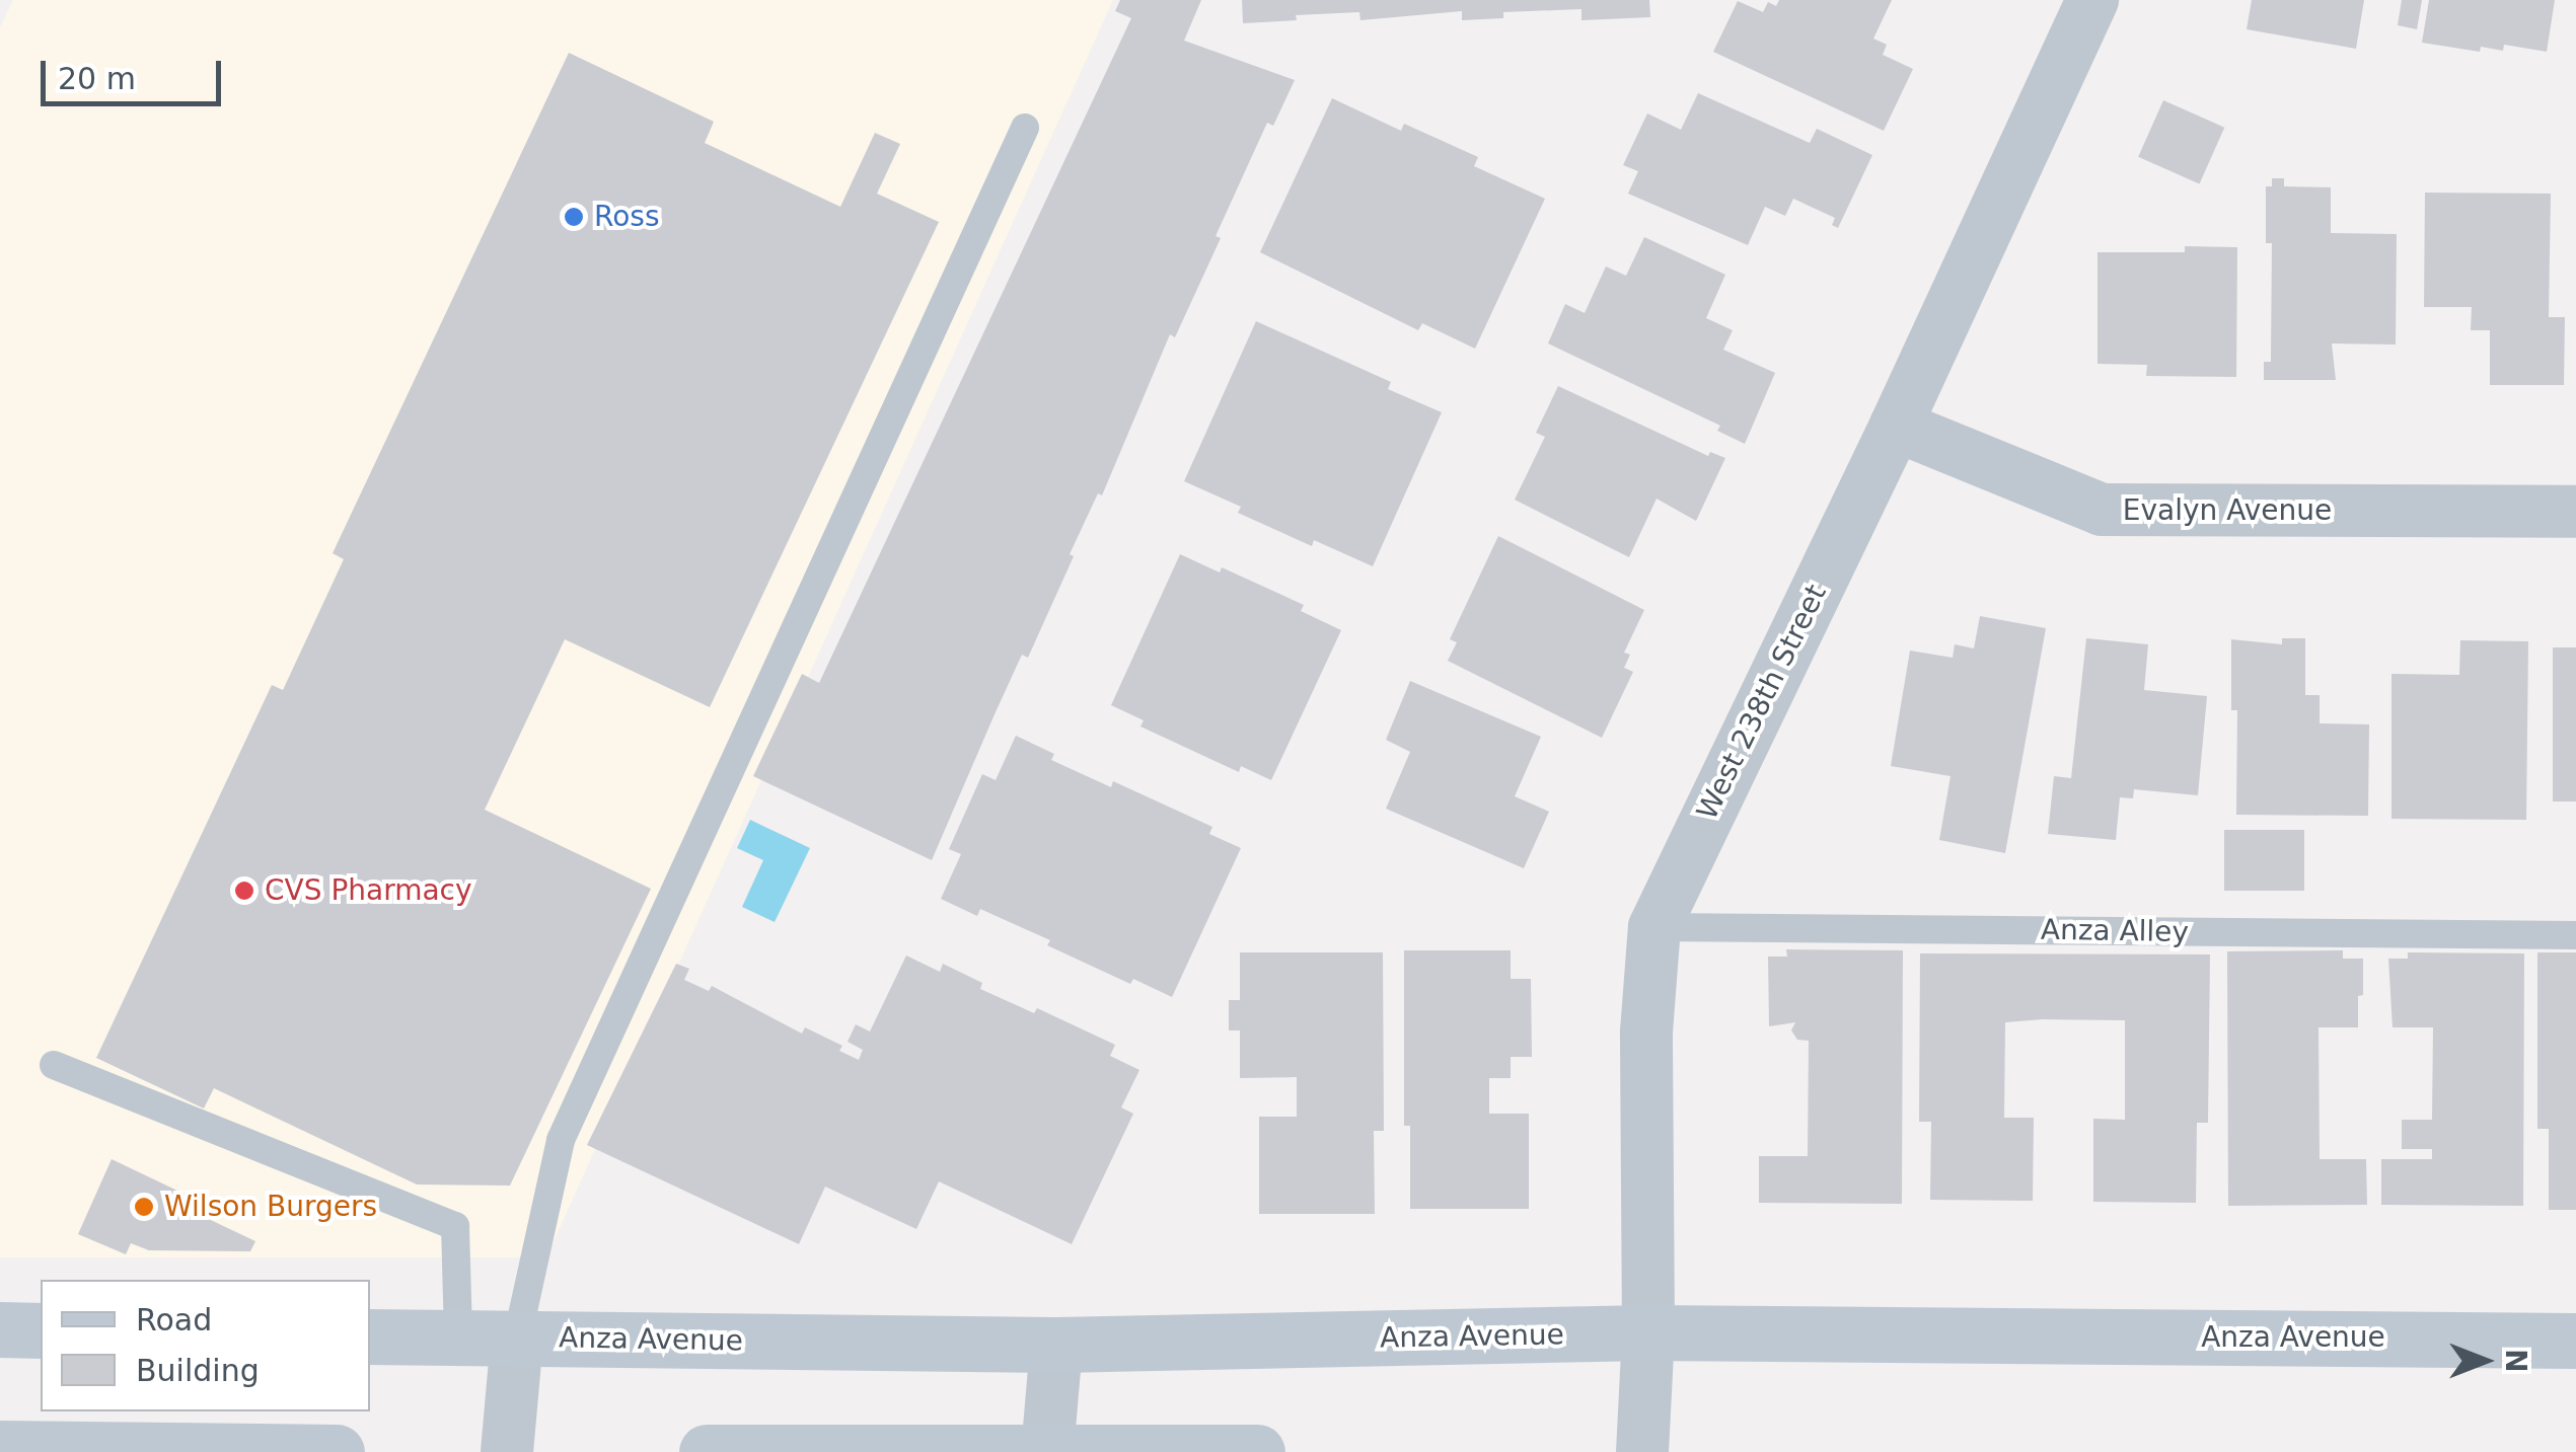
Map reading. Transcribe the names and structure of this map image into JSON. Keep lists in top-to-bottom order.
{
  "streets": {
    "main road": ["Anza Avenue"],
    "street": ["Evalyn Avenue", "West 238th Street"],
    "lane": ["Anza Alley"]
  },
  "crossings": [
    ["Evalyn Avenue", "West 238th Street"],
    ["West 238th Street", "Anza Alley"],
    ["West 238th Street", "Anza Avenue"]
  ],
  "places": ["Ross", "CVS Pharmacy", "Wilson Burgers"],
  "legend": ["Road", "Building"],
  "scale_bar": "20 m",
  "north": "right"
}
